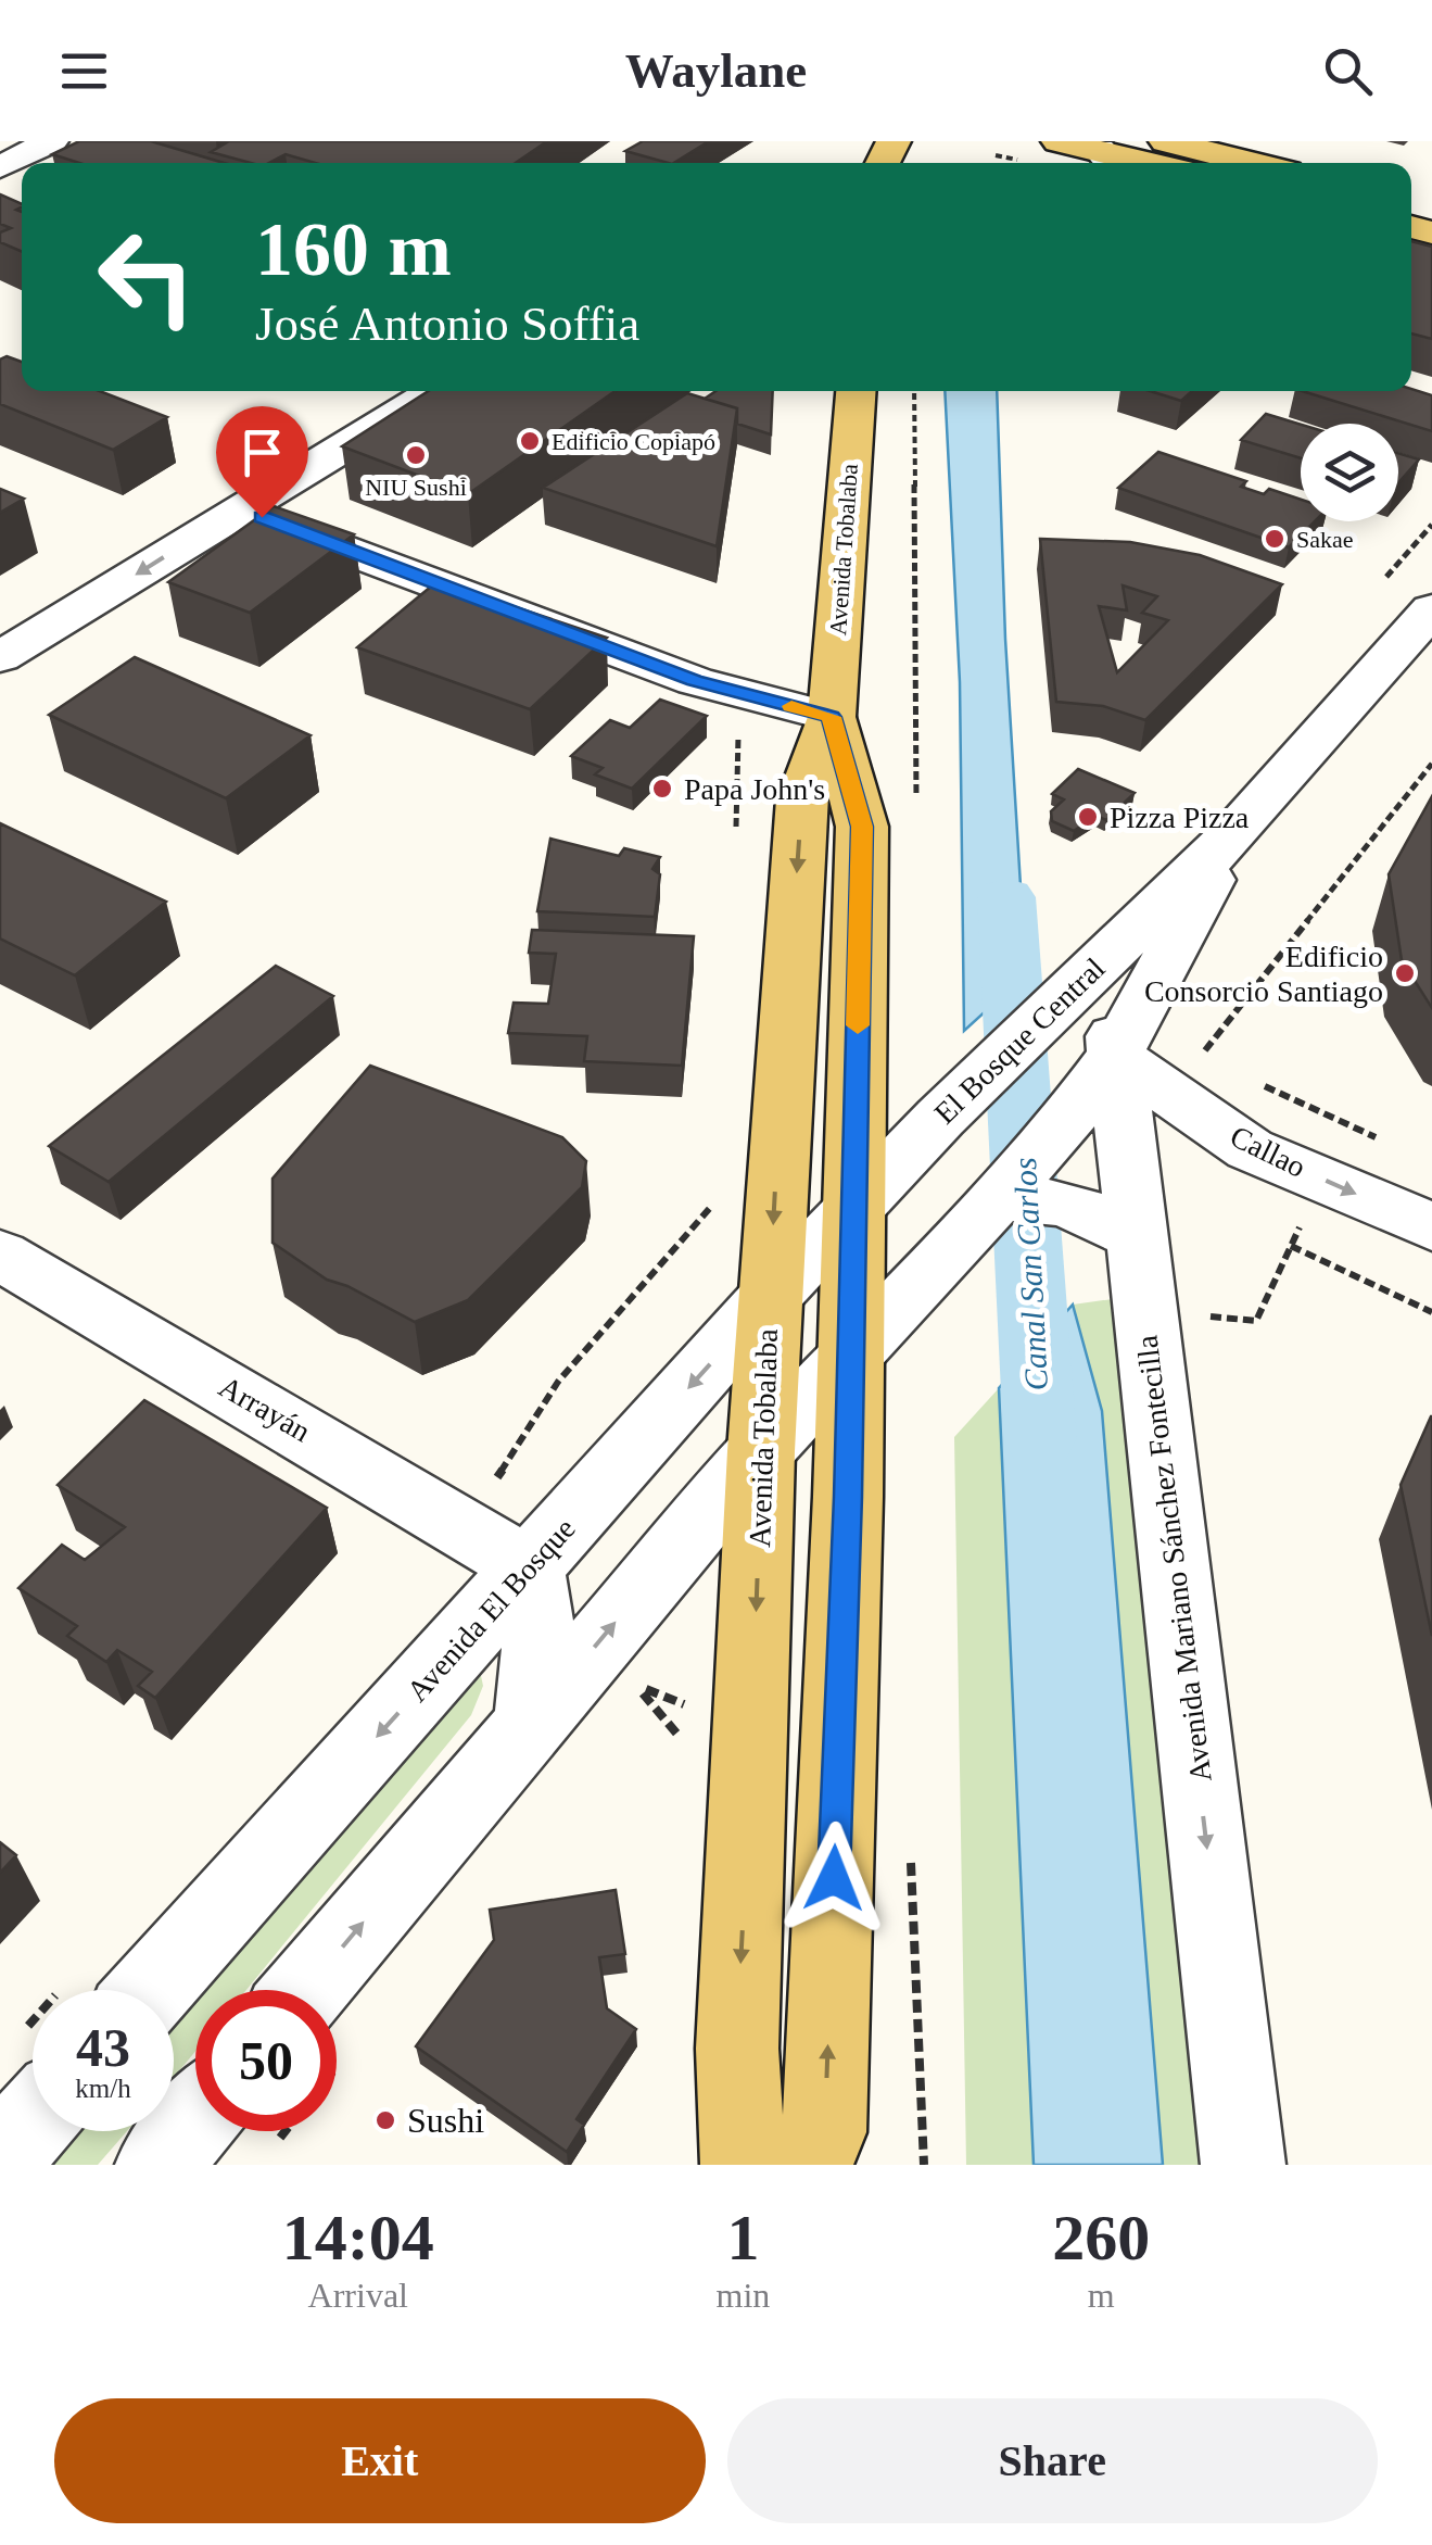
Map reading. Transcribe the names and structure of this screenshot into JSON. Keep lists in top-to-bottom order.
{
  "streets": {
    "main road": ["Avenida Tobalaba"],
    "street": [
      "El Bosque Central",
      "Callao",
      "Arrayán",
      "Avenida Mariano Sánchez Fontecilla",
      "Avenida El Bosque"
    ]
  },
  "crossings": [
    ["Avenida Tobalaba", "El Bosque Central"],
    ["Avenida Tobalaba", "Avenida El Bosque"],
    ["El Bosque Central", "Callao"],
    ["El Bosque Central", "Avenida El Bosque"],
    ["Arrayán", "Avenida El Bosque"]
  ],
  "one_way": ["Avenida Mariano Sánchez Fontecilla"],
  "water": ["Canal San Carlos"],
  "places": [
    "Edificio Copiapó",
    "NIU Sushi",
    "Sakae",
    "Papa John's",
    "Pizza Pizza",
    "Edificio Consorcio Santiago",
    "Sushi"
  ],
  "page": {
    "header": "Waylane",
    "turn": ["160 m", "José Antonio Soffia"],
    "speed": "43 km/h",
    "limit": "50",
    "eta": [
      "14:04",
      "Arrival",
      "1",
      "min",
      "260",
      "m"
    ],
    "buttons": ["Exit", "Share"]
  }
}
